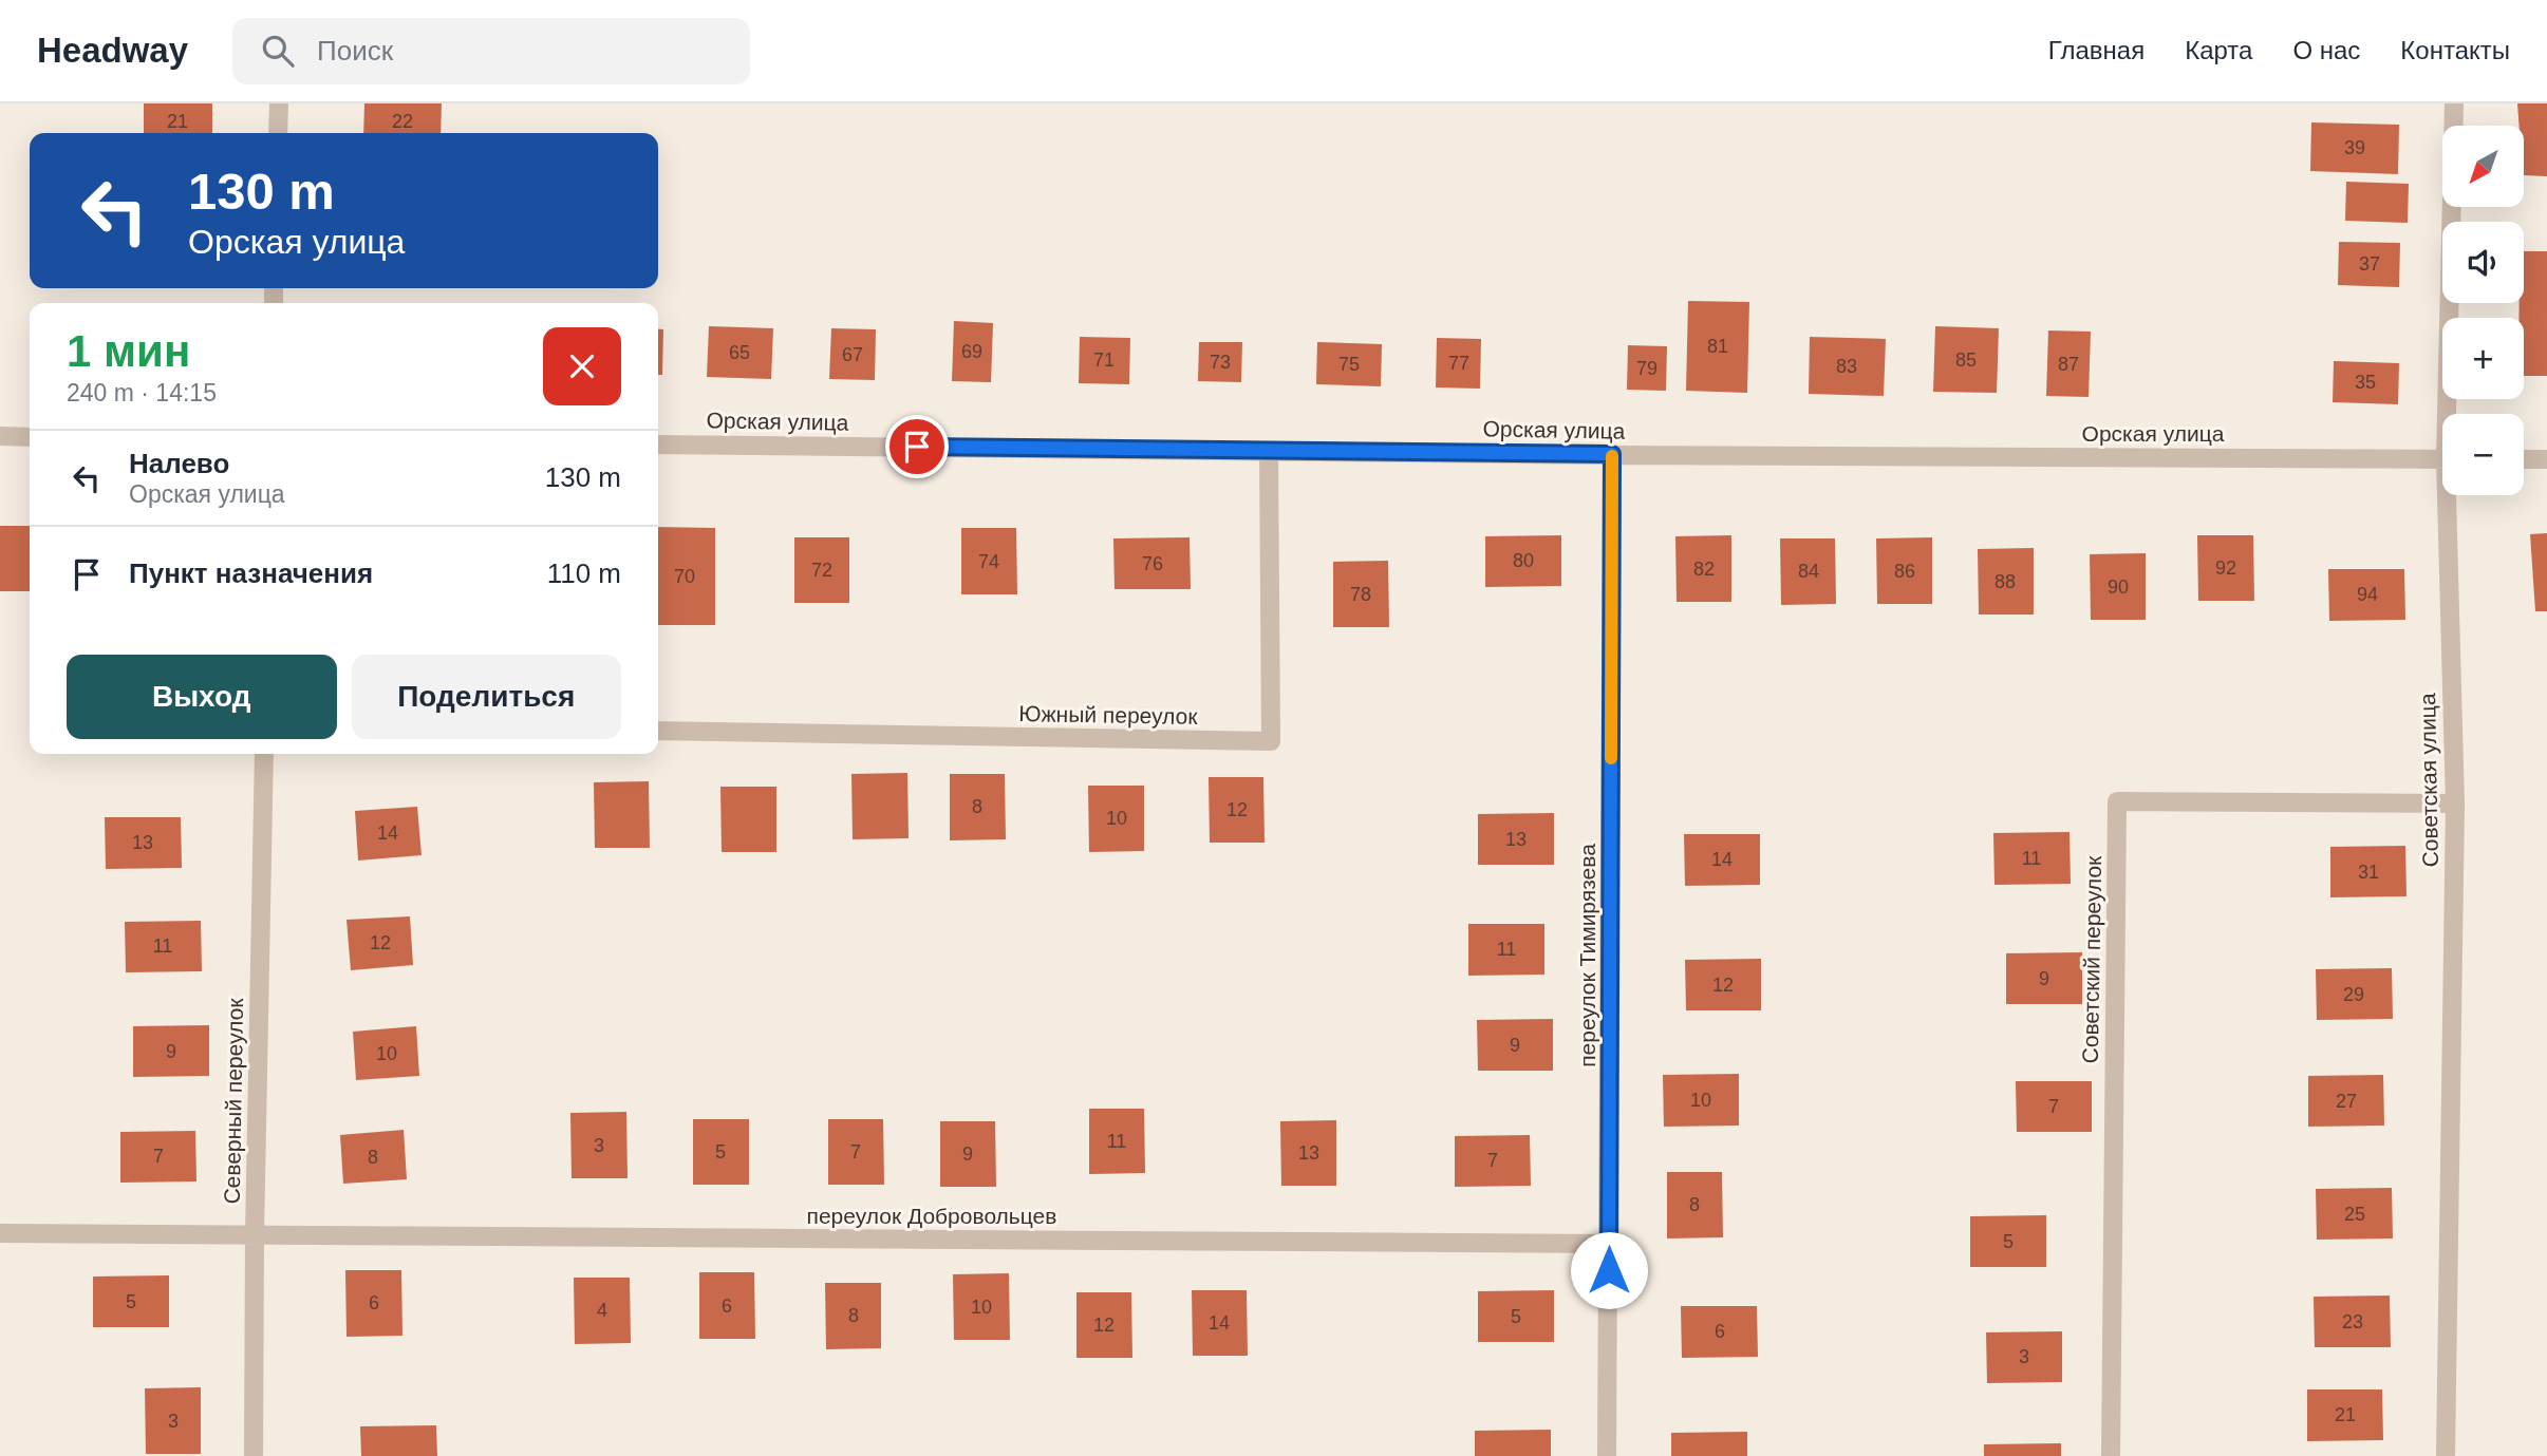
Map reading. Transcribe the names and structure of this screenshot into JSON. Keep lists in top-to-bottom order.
{
  "streets": {
    "street": [
      "Орская улица",
      "Южный переулок",
      "Советская улица",
      "переулок Тимирязева",
      "Советский переулок",
      "Северный переулок",
      "переулок Добровольцев"
    ]
  },
  "crossings": [
    ["Орская улица", "Южный переулок"],
    ["Орская улица", "переулок Тимирязева"],
    ["Советская улица", "Советский переулок"],
    ["переулок Тимирязева", "переулок Добровольцев"],
    ["Северный переулок", "переулок Добровольцев"]
  ],
  "house_numbers": [
    "21",
    "22",
    "39",
    "37",
    "81",
    "69",
    "65",
    "67",
    "71",
    "85",
    "73",
    "77",
    "75",
    "87",
    "83",
    "79",
    "35",
    "80",
    "74",
    "76",
    "92",
    "82",
    "72",
    "84",
    "86",
    "70",
    "88",
    "90",
    "78",
    "94",
    "8",
    "12",
    "10",
    "14",
    "13",
    "13",
    "11",
    "14",
    "31",
    "12",
    "11",
    "11",
    "9",
    "12",
    "29",
    "9",
    "9",
    "10",
    "10",
    "27",
    "7",
    "11",
    "3",
    "5",
    "7",
    "13",
    "9",
    "7",
    "8",
    "7",
    "8",
    "25",
    "5",
    "5",
    "6",
    "6",
    "10",
    "4",
    "8",
    "5",
    "23",
    "14",
    "12",
    "6",
    "3",
    "21",
    "3"
  ],
  "north": "bottom left",
  "page": {
    "header": "Headway",
    "search": "Поиск",
    "nav": [
      "Главная",
      "Карта",
      "О нас",
      "Контакты"
    ],
    "map_buttons": ["+", "−"],
    "turn": ["130 m", "Орская улица"],
    "heading": ["1 мин", "240 m · 14:15"],
    "list": [
      {
        "name": "Налево",
        "note": "Орская улица",
        "value": "130 m"
      },
      {
        "name": "Пункт назначения",
        "value": "110 m"
      }
    ],
    "buttons": ["Выход", "Поделиться"]
  }
}
